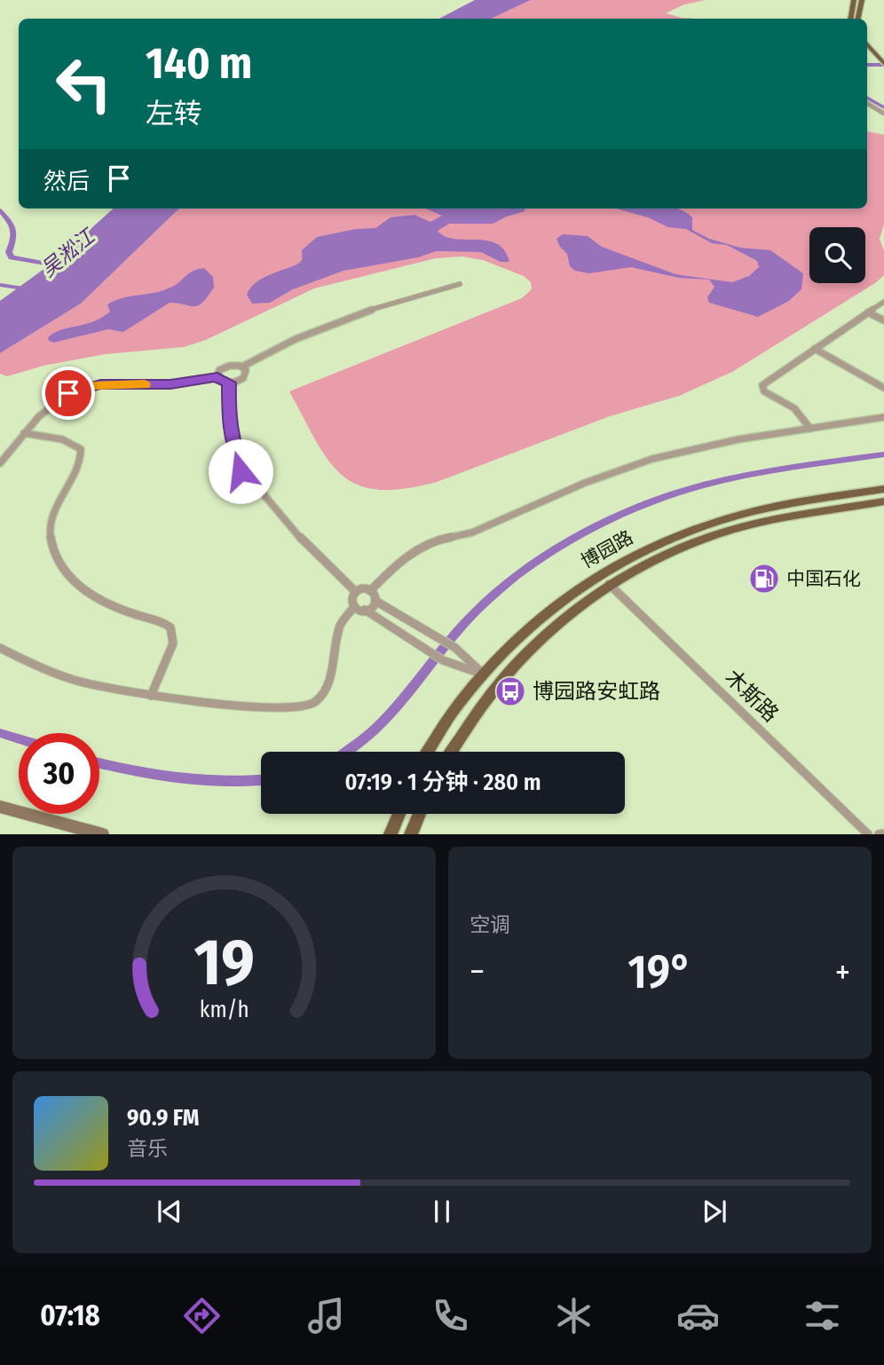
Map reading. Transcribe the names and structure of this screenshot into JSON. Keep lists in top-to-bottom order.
{
  "streets": {
    "main road": ["博园路"],
    "street": ["木斯路"]
  },
  "crossings": [
    ["博园路", "木斯路"]
  ],
  "water": ["吴淞江"],
  "places": {
    "fuel station": ["中国石化"],
    "bus stop": ["博园路安虹路"]
  },
  "page": {
    "turn": ["140 m", "左转"],
    "then": "然后",
    "limit": "30",
    "trip": "07:19 · 1 分钟 · 280 m",
    "tile": "空调",
    "heat": ["−", "19°", "+"],
    "song": ["90.9 FM", "音乐"],
    "tabs": "07:18",
    "gauge": ["19", "km/h"]
  }
}
